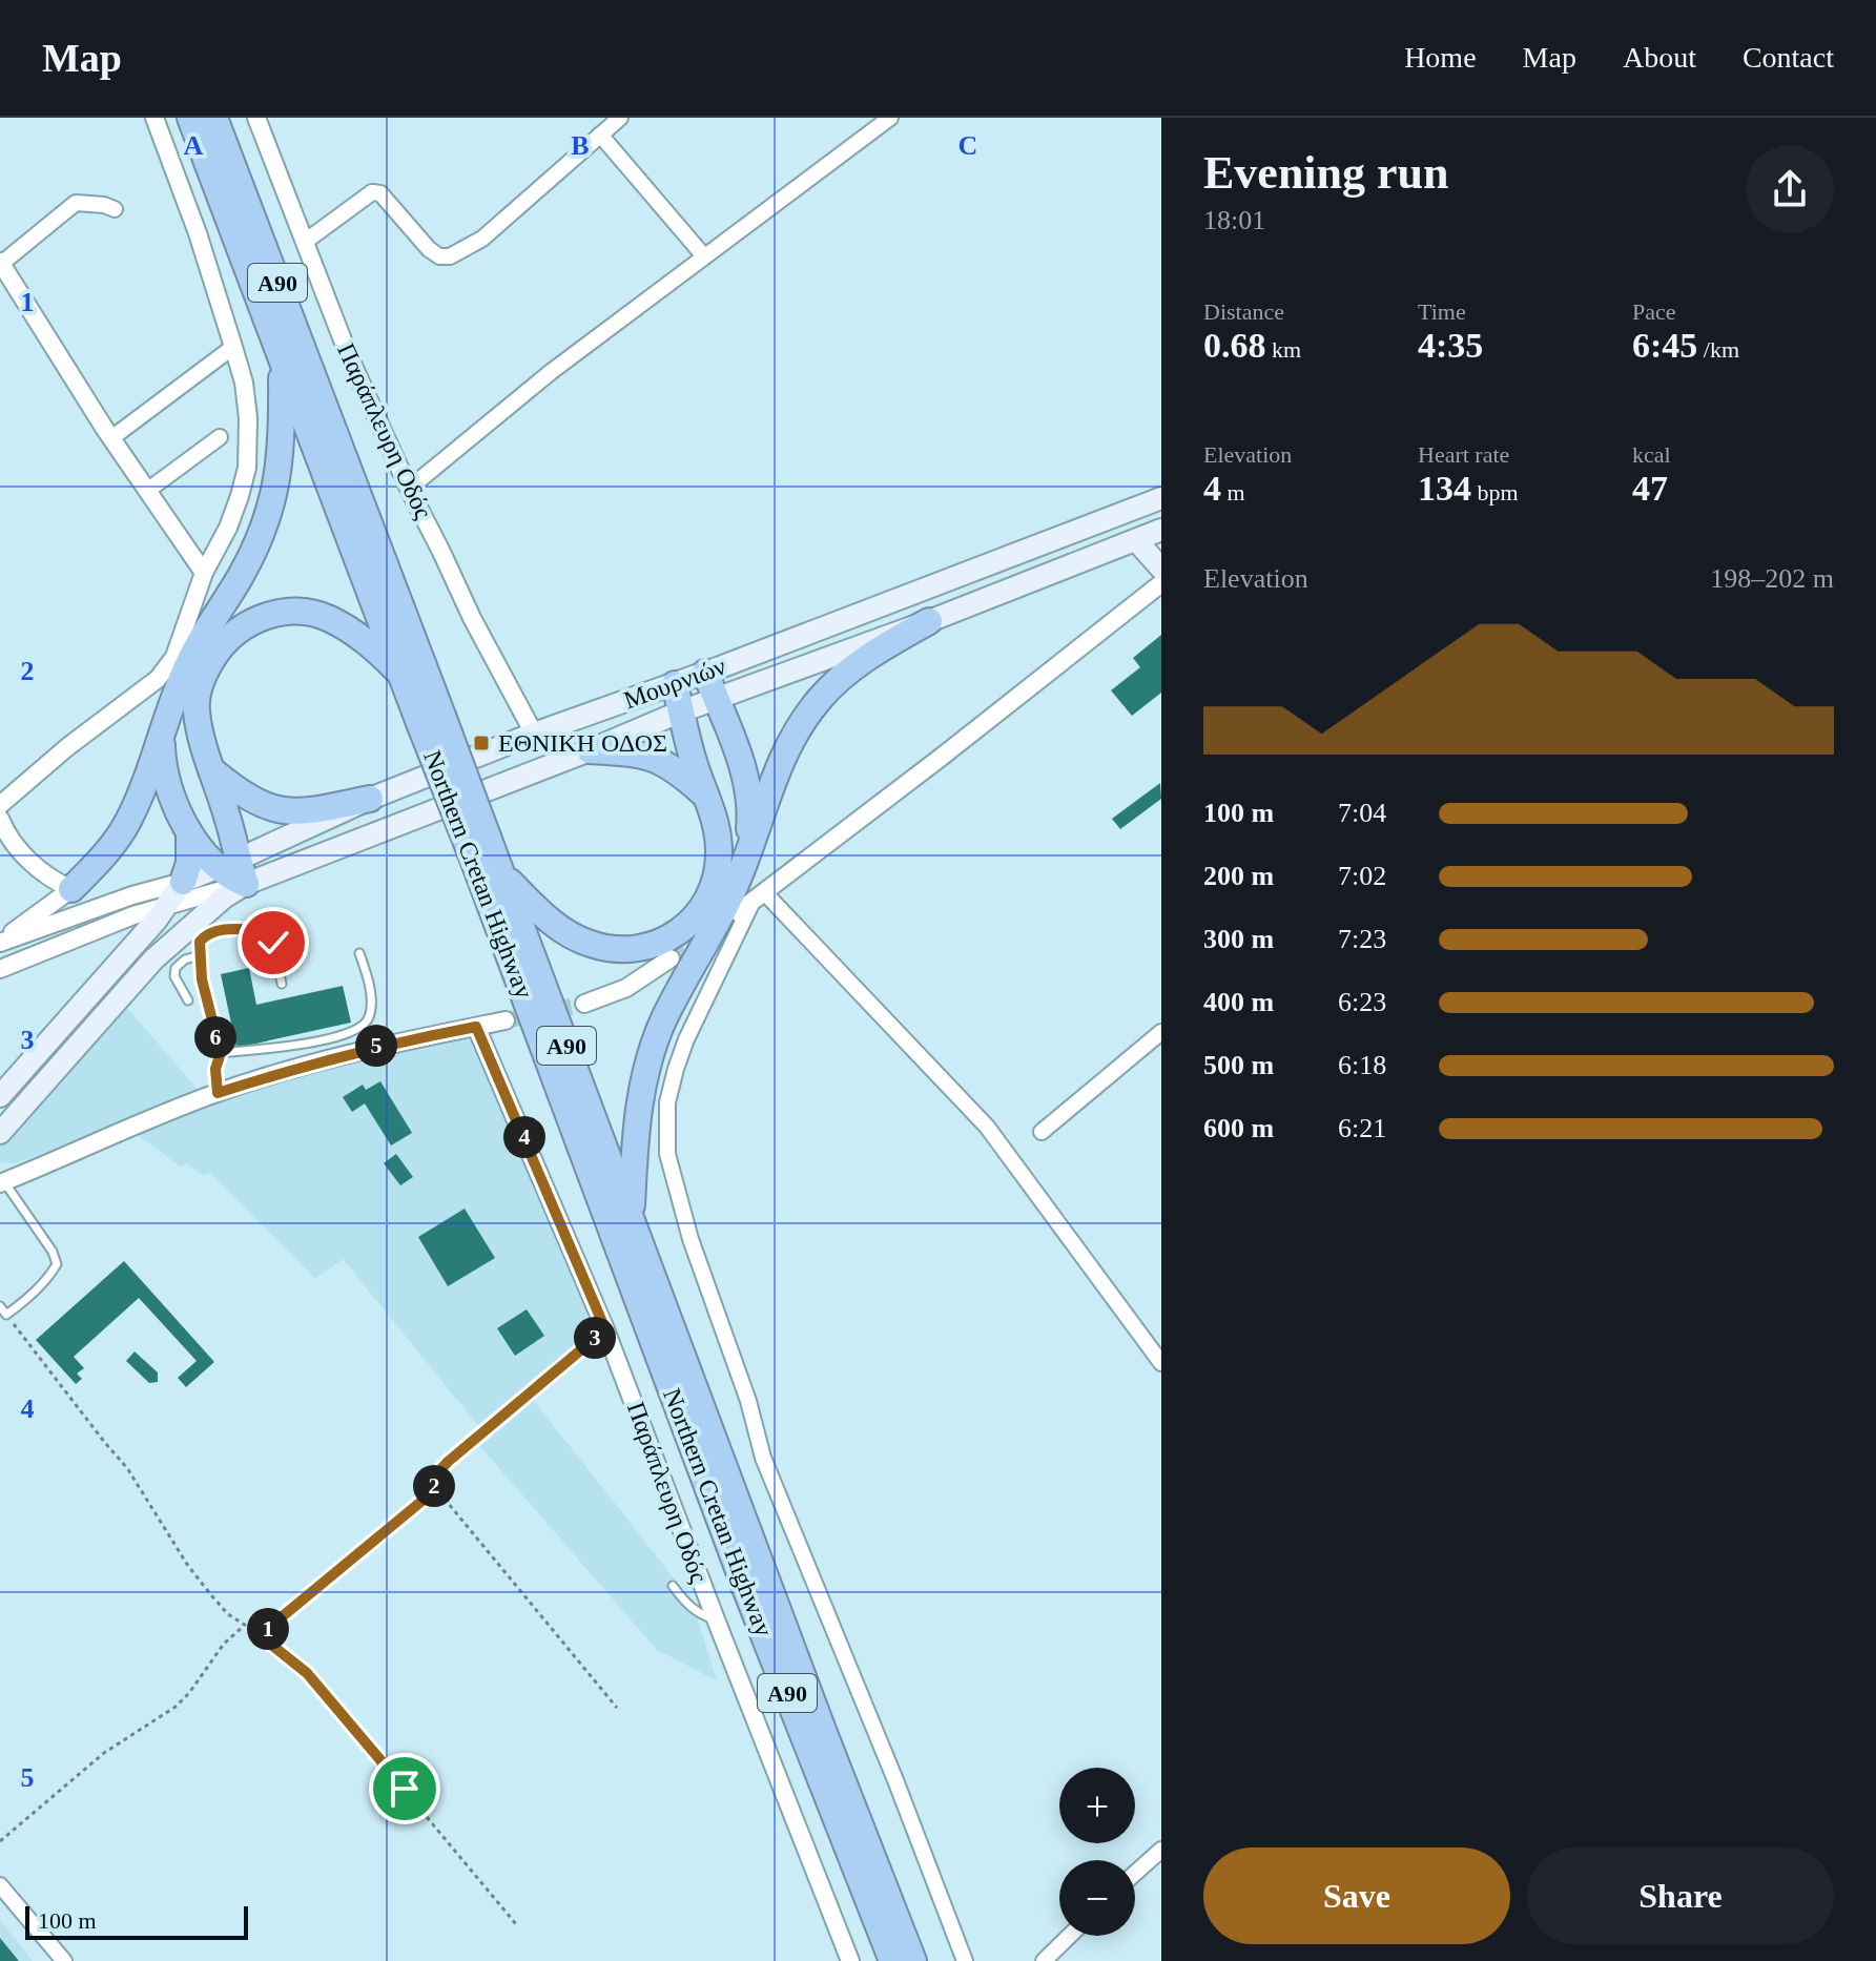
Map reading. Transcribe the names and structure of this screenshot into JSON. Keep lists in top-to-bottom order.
{
  "streets": {
    "highway": ["Α90", "Northern Cretan Highway"],
    "main road": ["Μουρνιών"],
    "street": ["Παράπλευρη Οδός"]
  },
  "crossings": [
    ["Παράπλευρη Οδός", "Μουρνιών"]
  ],
  "places": {
    "transit": ["ΕΘΝΙΚΗ ΟΔΟΣ"]
  },
  "scale_bar": "100 m",
  "page": {
    "header": "Map",
    "nav": [
      "Home",
      "Map",
      "About",
      "Contact"
    ],
    "heading": ["Evening run", "18:01"],
    "stats": [
      ["Distance", "0.68 km"],
      ["Time", "4:35"],
      ["Pace", "6:45 /km"],
      ["Elevation", "4 m"],
      ["Heart rate", "134 bpm"],
      ["kcal", "47"]
    ],
    "chart": ["Elevation", "198–202 m"],
    "list": [
      {
        "name": "100 m",
        "note": "7:04"
      },
      {
        "name": "200 m",
        "note": "7:02"
      },
      {
        "name": "300 m",
        "note": "7:23"
      },
      {
        "name": "400 m",
        "note": "6:23"
      },
      {
        "name": "500 m",
        "note": "6:18"
      },
      {
        "name": "600 m",
        "note": "6:21"
      }
    ],
    "pins": [
      "6",
      "5",
      "4",
      "3",
      "2",
      "1"
    ],
    "map_buttons": ["+", "−"],
    "buttons": ["Save", "Share"],
    "scale": "100 m"
  },
  "grid": {
    "columns": ["A", "B", "C"],
    "rows": [
      "1",
      "2",
      "3",
      "4",
      "5"
    ]
  }
}
